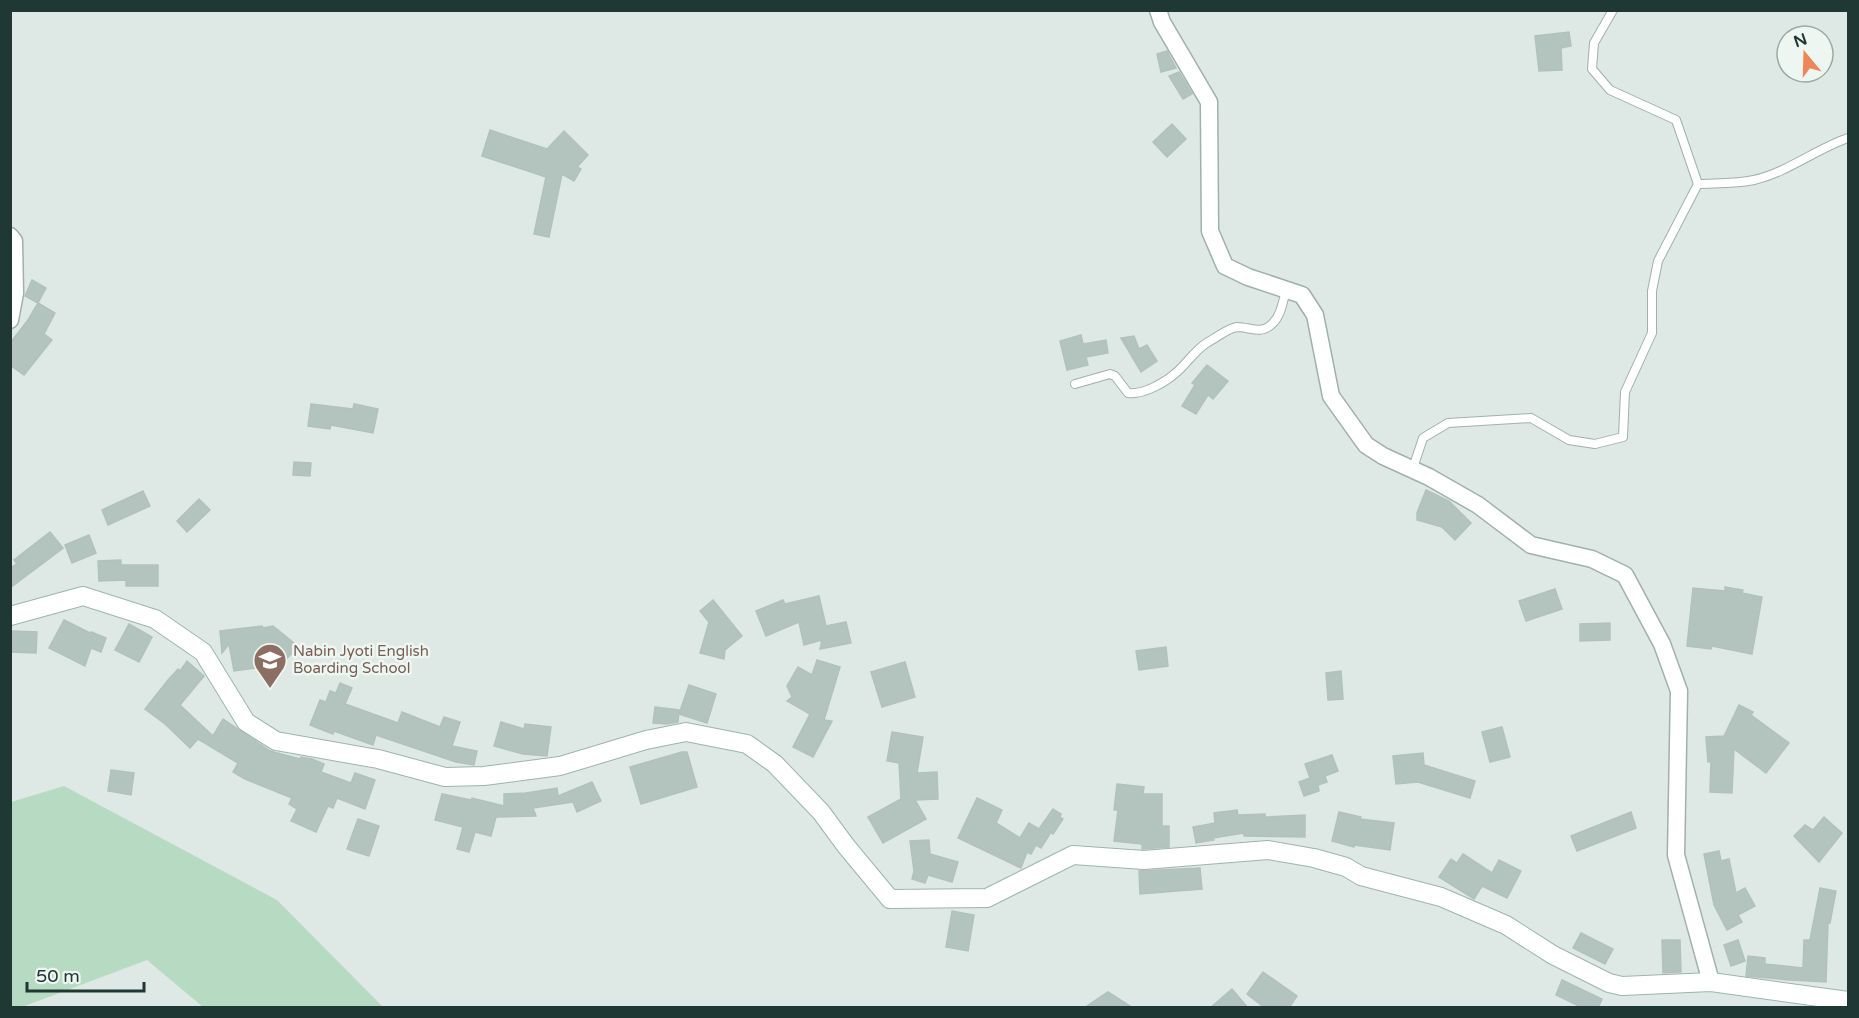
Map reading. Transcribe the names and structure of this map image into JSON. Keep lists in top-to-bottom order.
{
  "places": {
    "school or university": ["Nabin Jyoti English Boarding School"]
  },
  "scale_bar": "50 m",
  "north": "top"
}
